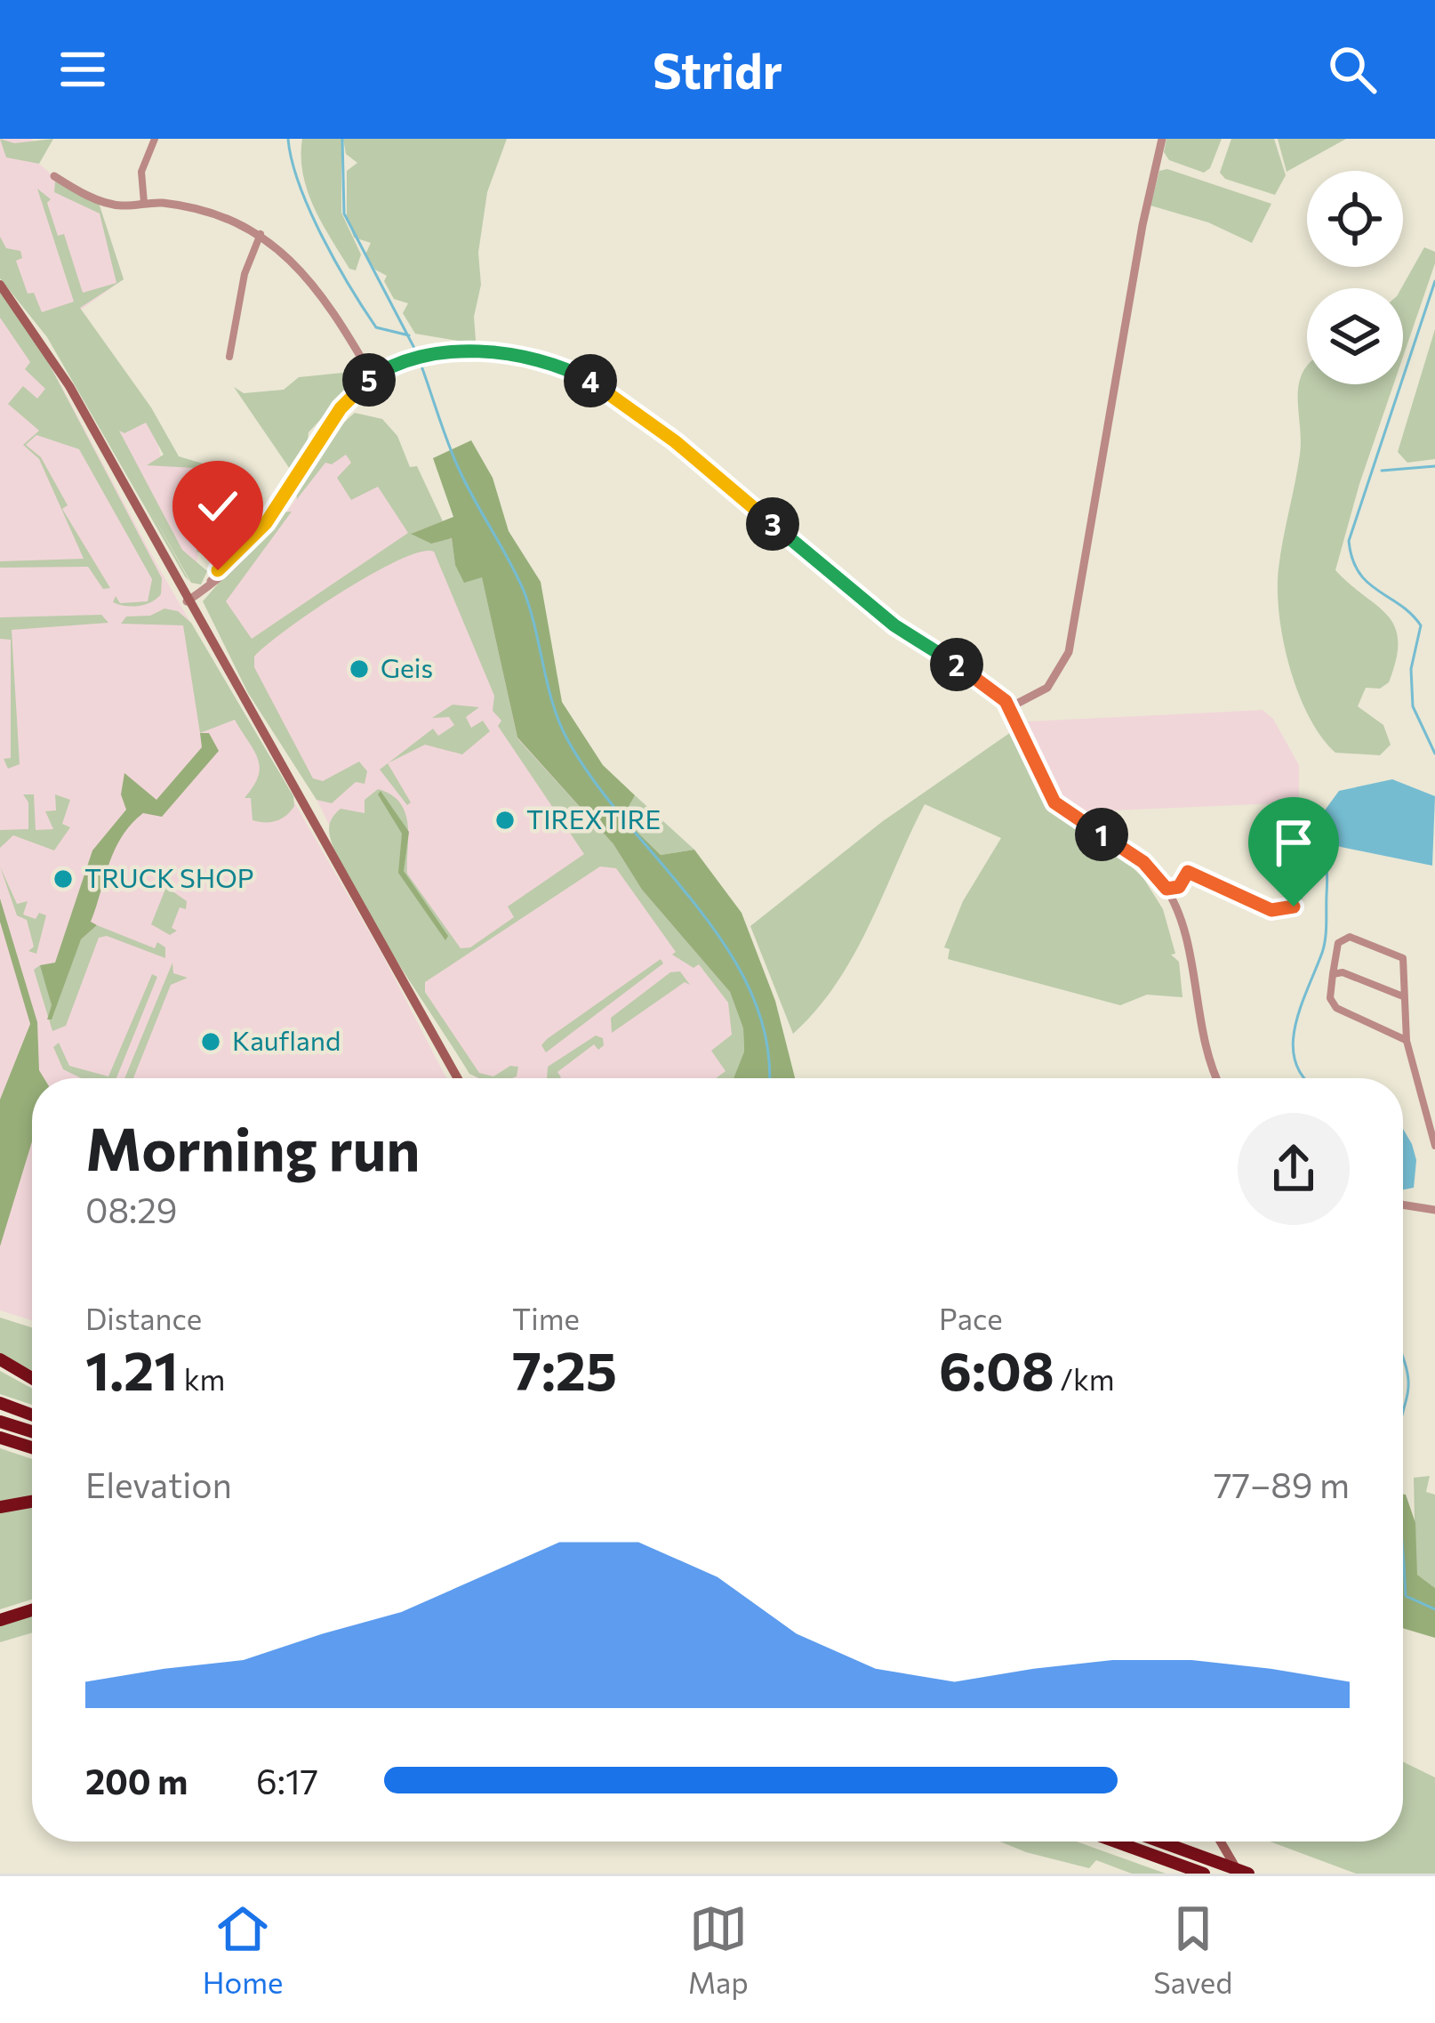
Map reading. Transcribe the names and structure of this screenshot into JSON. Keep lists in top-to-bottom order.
{
  "places": [
    "Geis",
    "TIREXTIRE",
    "TRUCK SHOP",
    "Kaufland"
  ],
  "page": {
    "header": "Stridr",
    "pins": [
      "5",
      "4",
      "3",
      "2",
      "1"
    ],
    "heading": ["Morning run", "08:29"],
    "stats": [
      ["Distance", "1.21 km"],
      ["Time", "7:25"],
      ["Pace", "6:08 /km"]
    ],
    "chart": ["Elevation", "77–89 m"],
    "list": [
      {
        "name": "200 m",
        "note": "6:17"
      }
    ],
    "tabs": ["Home", "Map", "Saved"]
  }
}
